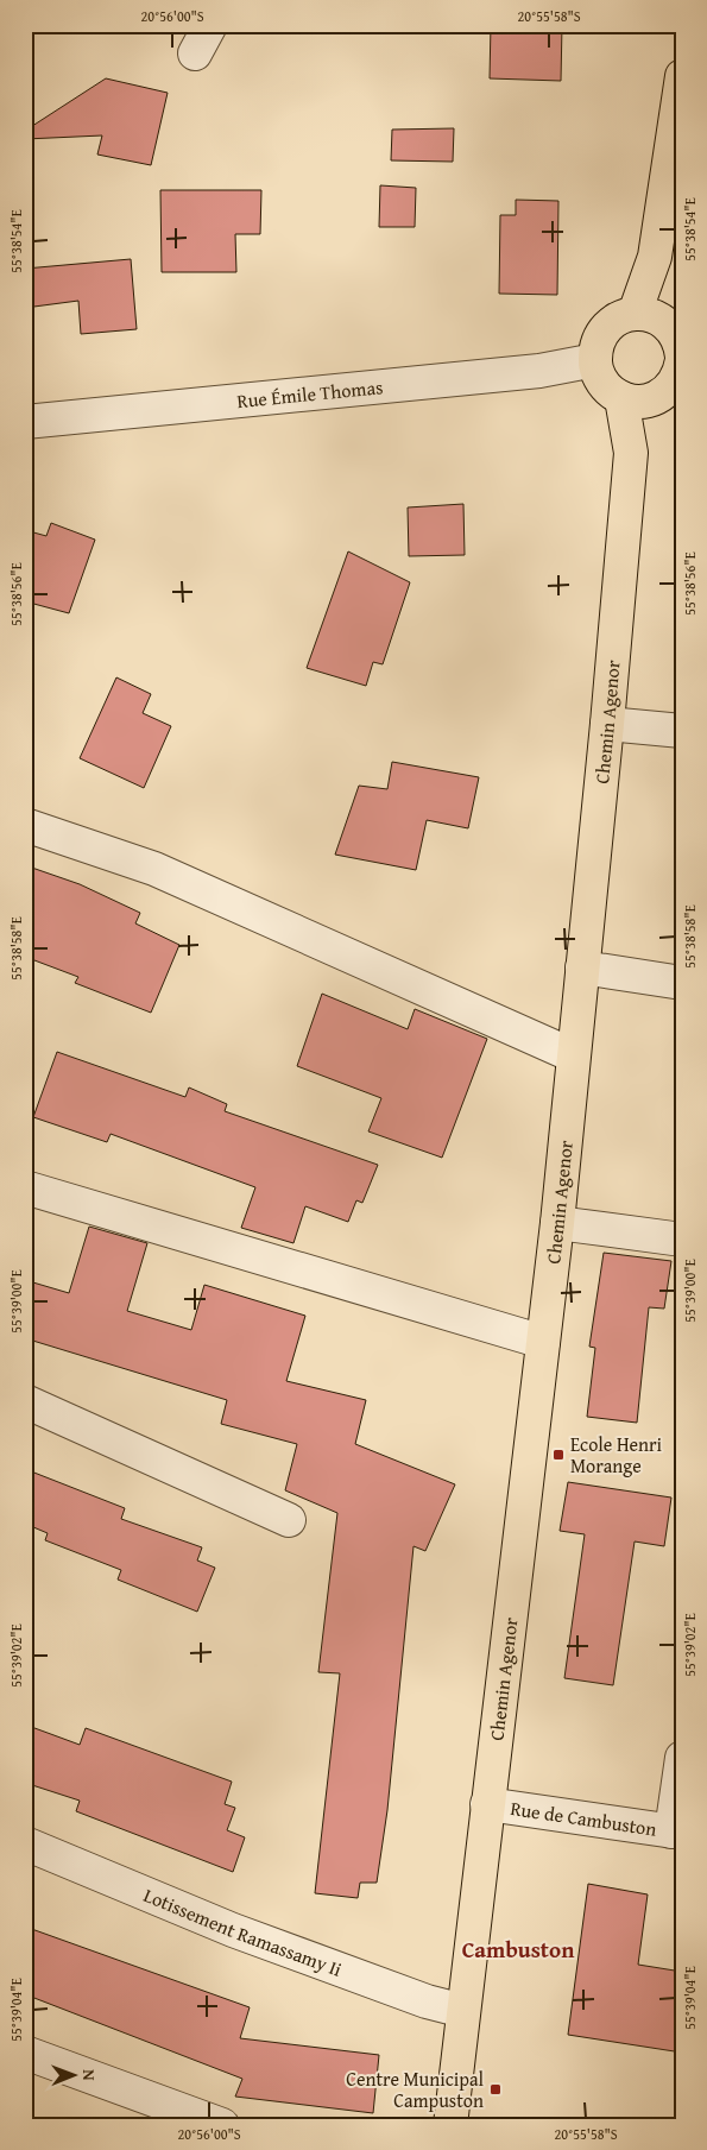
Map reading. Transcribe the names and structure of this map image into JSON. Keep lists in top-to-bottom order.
{
  "streets": {
    "main road": ["Chemin Agenor"],
    "street": ["Rue Émile Thomas", "Rue de Cambuston", "Lotissement Ramassamy Ii"]
  },
  "crossings": [
    ["Rue Émile Thomas", "Chemin Agenor"],
    ["Chemin Agenor", "Rue de Cambuston"],
    ["Chemin Agenor", "Lotissement Ramassamy Ii"]
  ],
  "districts": ["Cambuston"],
  "places": {
    "transit": ["Ecole Henri Morange", "Centre Municipal Campuston"]
  },
  "north": "right",
  "coordinates": [
    "20°56'00\"S",
    "20°55'58\"S",
    "55°38'54\"E",
    "55°38'56\"E",
    "55°38'58\"E",
    "55°39'00\"E",
    "55°39'02\"E",
    "55°39'04\"E"
  ]
}
